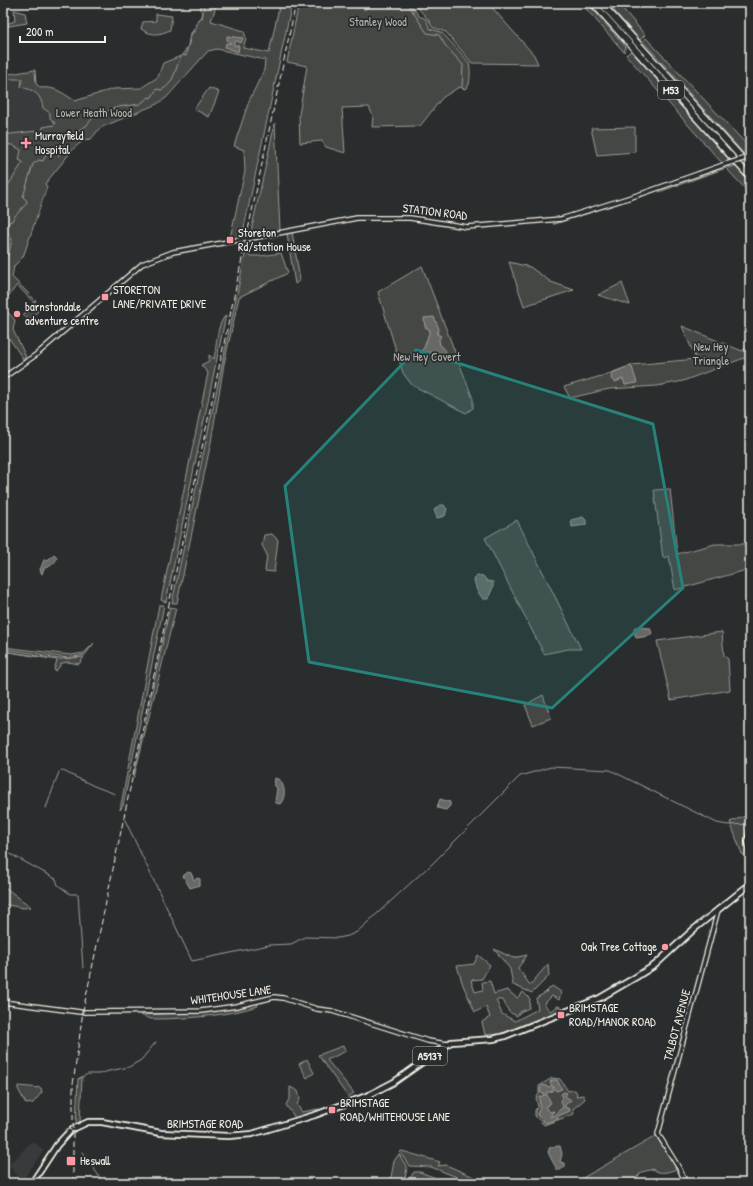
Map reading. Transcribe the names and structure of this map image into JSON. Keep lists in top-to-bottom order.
{
  "streets": {
    "highway": ["M53"],
    "main road": ["A5137", "BRIMSTAGE ROAD"],
    "street": ["STATION ROAD", "WHITEHOUSE LANE", "TALBOT AVENUE"]
  },
  "crossings": [
    ["WHITEHOUSE LANE", "BRIMSTAGE ROAD"],
    ["TALBOT AVENUE", "BRIMSTAGE ROAD"]
  ],
  "parks": [
    "Stanley Wood",
    "Lower Heath Wood",
    "New Hey Triangle",
    "New Hey Covert"
  ],
  "places": {
    "health": ["Murrayfield Hospital"],
    "transit": [
      "Storeton Rd/station House",
      "STORETON LANE/PRIVATE DRIVE",
      "BRIMSTAGE ROAD/MANOR ROAD",
      "BRIMSTAGE ROAD/WHITEHOUSE LANE",
      "Heswall"
    ],
    "other": ["barnstondale adventure centre", "Oak Tree Cottage"]
  },
  "scale_bar": "200 m"
}
